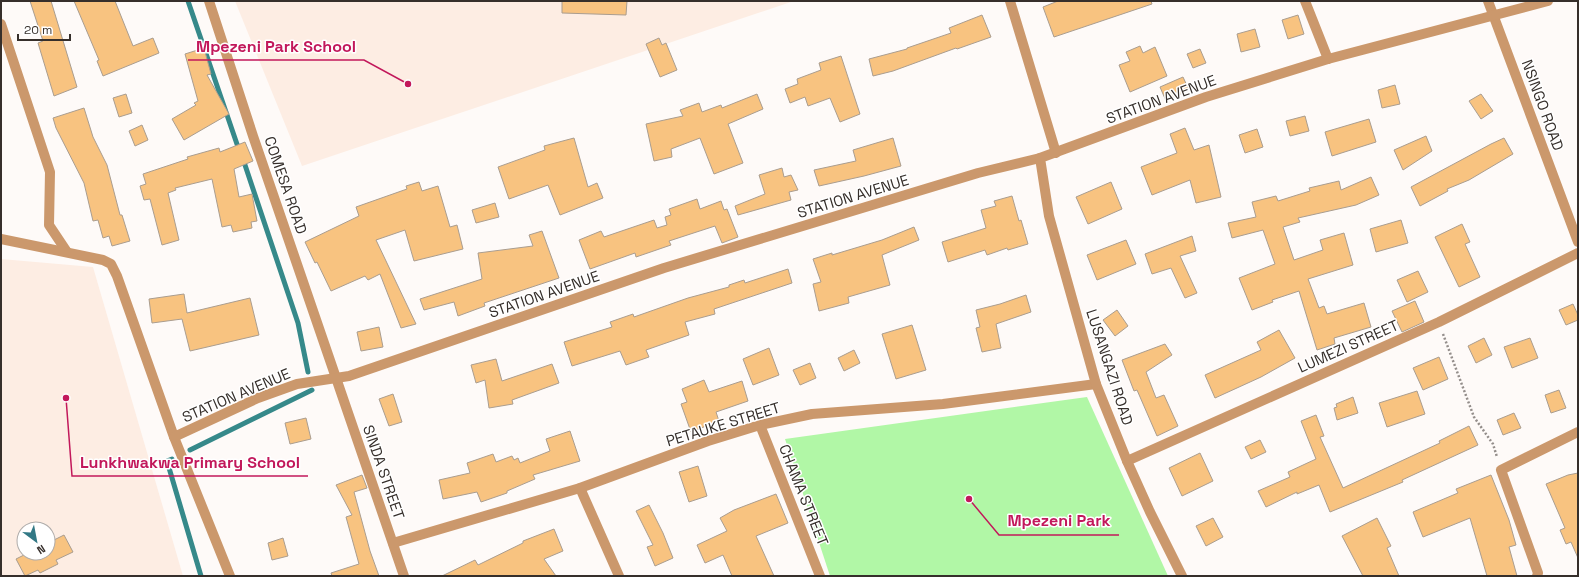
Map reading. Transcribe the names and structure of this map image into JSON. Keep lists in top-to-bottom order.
{
  "streets": {
    "street": [
      "STATION AVENUE",
      "NSINGO ROAD",
      "COMESA ROAD",
      "LUMEZI STREET",
      "LUSANGAZI ROAD",
      "PETAUKE STREET",
      "SINDA STREET",
      "CHAMA STREET"
    ]
  },
  "crossings": [
    ["STATION AVENUE", "NSINGO ROAD"],
    ["STATION AVENUE", "COMESA ROAD"],
    ["STATION AVENUE", "LUSANGAZI ROAD"],
    ["STATION AVENUE", "SINDA STREET"],
    ["COMESA ROAD", "SINDA STREET"],
    ["LUMEZI STREET", "LUSANGAZI ROAD"],
    ["LUSANGAZI ROAD", "PETAUKE STREET"],
    ["PETAUKE STREET", "SINDA STREET"],
    ["PETAUKE STREET", "CHAMA STREET"]
  ],
  "places": ["Mpezeni Park School", "Lunkhwakwa Primary School", "Mpezeni Park"],
  "scale_bar": "20 m",
  "north": "bottom right"
}
